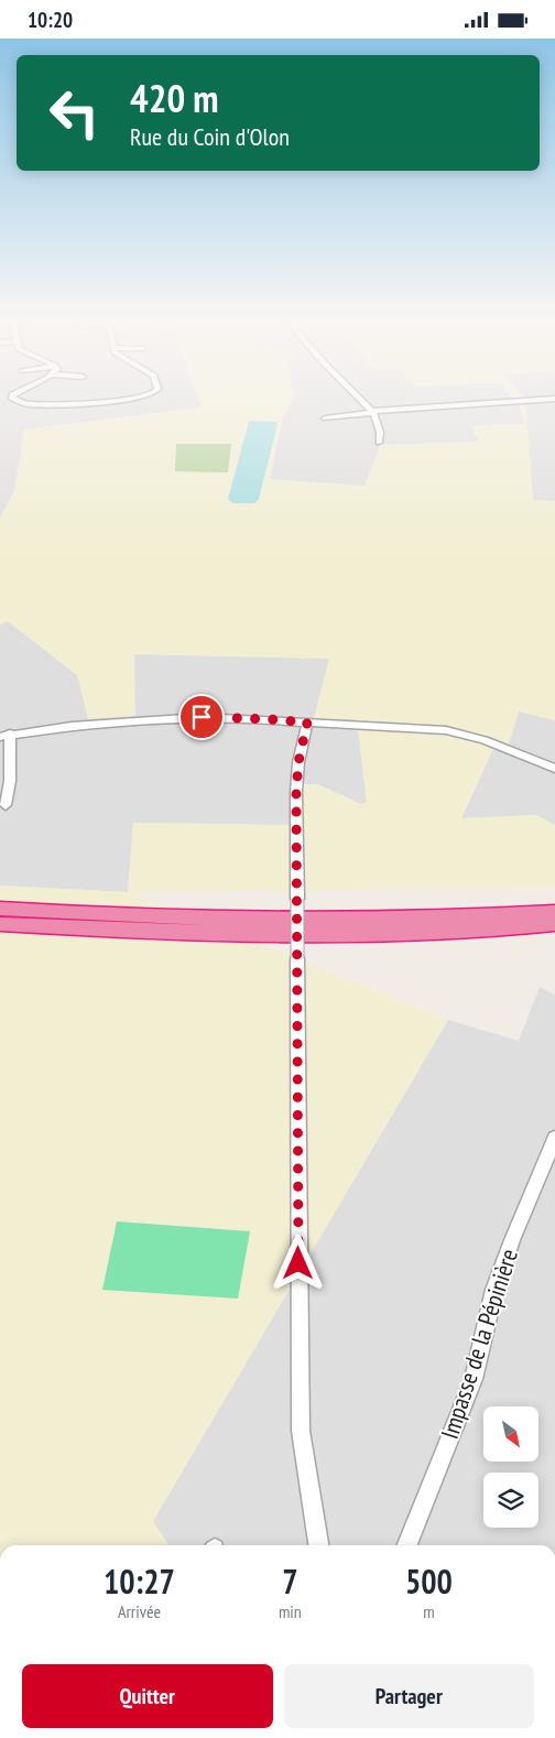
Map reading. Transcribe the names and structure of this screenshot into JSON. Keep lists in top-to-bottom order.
{
  "streets": {
    "street": ["Impasse de la Pépinière"]
  },
  "north": "bottom right",
  "page": {
    "status": "10:20",
    "turn": ["420 m", "Rue du Coin d'Olon"],
    "eta": [
      "10:27",
      "Arrivée",
      "7",
      "min",
      "500",
      "m"
    ],
    "buttons": ["Quitter", "Partager"]
  }
}
